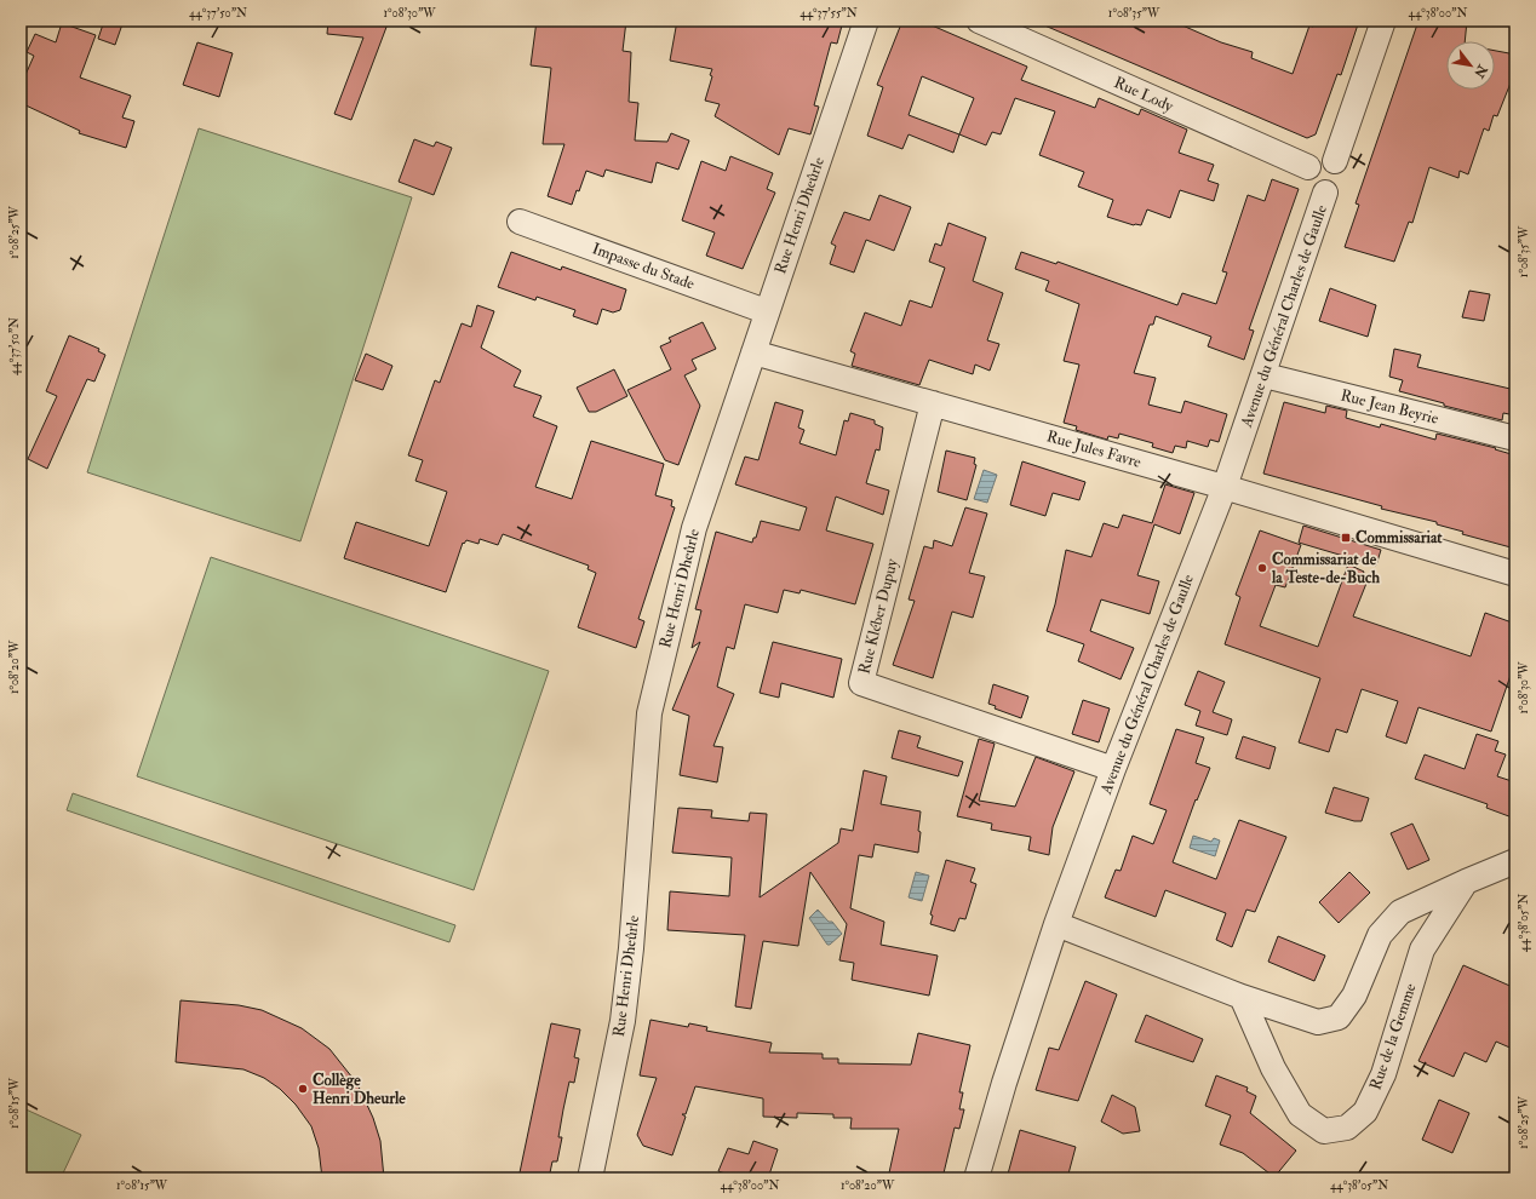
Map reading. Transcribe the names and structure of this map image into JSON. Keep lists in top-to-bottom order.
{
  "streets": {
    "street": [
      "Rue Lody",
      "Rue Henri Dheûrle",
      "Impasse du Stade",
      "Avenue du Général Charles de Gaulle",
      "Rue Jean Beyrie",
      "Rue Jules Favre",
      "Rue Kléber Dupuy",
      "Rue de la Gemme"
    ]
  },
  "crossings": [
    ["Rue Lody", "Avenue du Général Charles de Gaulle"],
    ["Rue Henri Dheûrle", "Impasse du Stade"],
    ["Rue Henri Dheûrle", "Rue Jules Favre"],
    ["Avenue du Général Charles de Gaulle", "Rue Jean Beyrie"],
    ["Avenue du Général Charles de Gaulle", "Rue Jules Favre"],
    ["Avenue du Général Charles de Gaulle", "Rue Kléber Dupuy"],
    ["Rue Jules Favre", "Rue Kléber Dupuy"]
  ],
  "places": {
    "transit": ["Commissariat"],
    "other": ["Commissariat de la Teste-de-Buch", "Collège Henri Dheurle"]
  },
  "north": "bottom right",
  "coordinates": [
    "44°37'50\"N",
    "1°08'30\"W",
    "44°37'55\"N",
    "1°08'35\"W",
    "44°38'00\"N",
    "1°08'25\"W",
    "1°08'20\"W",
    "44°38'05\"N",
    "1°08'15\"W"
  ]
}
